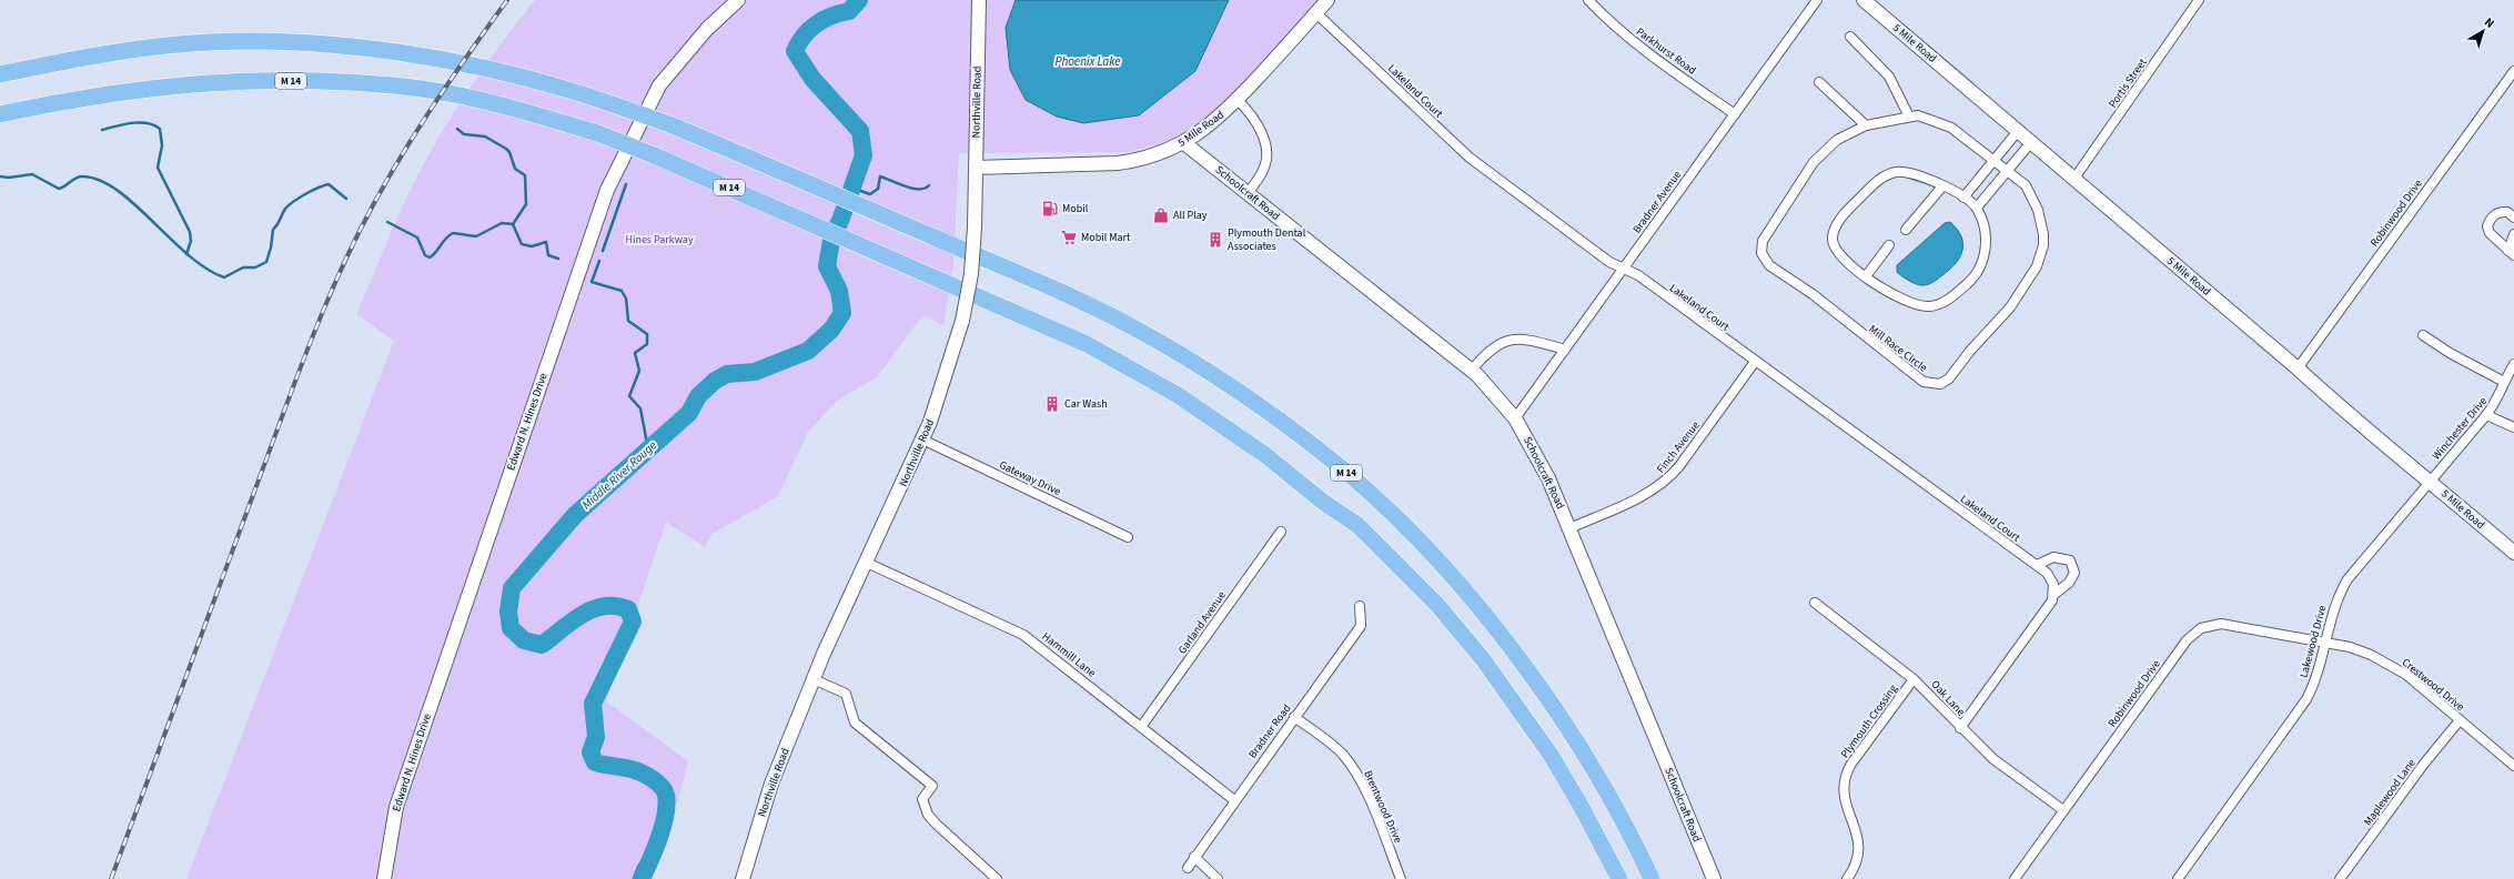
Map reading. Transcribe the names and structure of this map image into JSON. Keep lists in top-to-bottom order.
{
  "streets": {
    "highway": ["M 14"],
    "street": [
      "5 Mile Road",
      "Parkhurst Road",
      "Portis Street",
      "Lakeland Court",
      "Northville Road",
      "Schoolcraft Road",
      "Bradner Avenue",
      "Robinwood Drive",
      "Mill Race Circle",
      "Edward N. Hines Drive",
      "Winchester Drive",
      "Finch Avenue",
      "Gateway Drive",
      "Garland Avenue",
      "Lakewood Drive",
      "Hammill Lane",
      "Crestwood Drive",
      "Oak Lane",
      "Plymouth Crossing",
      "Bradner Road",
      "Maplewood Lane",
      "Brentwood Drive"
    ]
  },
  "crossings": [
    ["5 Mile Road", "Portis Street"],
    ["5 Mile Road", "Lakeland Court"],
    ["5 Mile Road", "Northville Road"],
    ["5 Mile Road", "Schoolcraft Road"],
    ["5 Mile Road", "Robinwood Drive"],
    ["5 Mile Road", "Winchester Drive"],
    ["5 Mile Road", "Lakewood Drive"],
    ["Parkhurst Road", "Bradner Avenue"],
    ["Lakeland Court", "Bradner Avenue"],
    ["Lakeland Court", "Finch Avenue"],
    ["Northville Road", "Gateway Drive"],
    ["Northville Road", "Hammill Lane"],
    ["Schoolcraft Road", "Bradner Avenue"],
    ["Schoolcraft Road", "Finch Avenue"],
    ["Robinwood Drive", "Lakewood Drive"],
    ["Robinwood Drive", "Crestwood Drive"],
    ["Robinwood Drive", "Oak Lane"],
    ["Winchester Drive", "Lakewood Drive"],
    ["Garland Avenue", "Hammill Lane"],
    ["Lakewood Drive", "Crestwood Drive"],
    ["Hammill Lane", "Bradner Road"],
    ["Crestwood Drive", "Maplewood Lane"],
    ["Oak Lane", "Plymouth Crossing"],
    ["Bradner Road", "Brentwood Drive"]
  ],
  "water": ["Phoenix Lake", "Middle River Rouge"],
  "parks": ["Hines Parkway"],
  "places": {
    "fuel station": ["Mobil"],
    "shop": ["All Play"],
    "supermarket": ["Mobil Mart"],
    "building": ["Plymouth Dental Associates", "Car Wash"]
  },
  "north": "top right"
}
